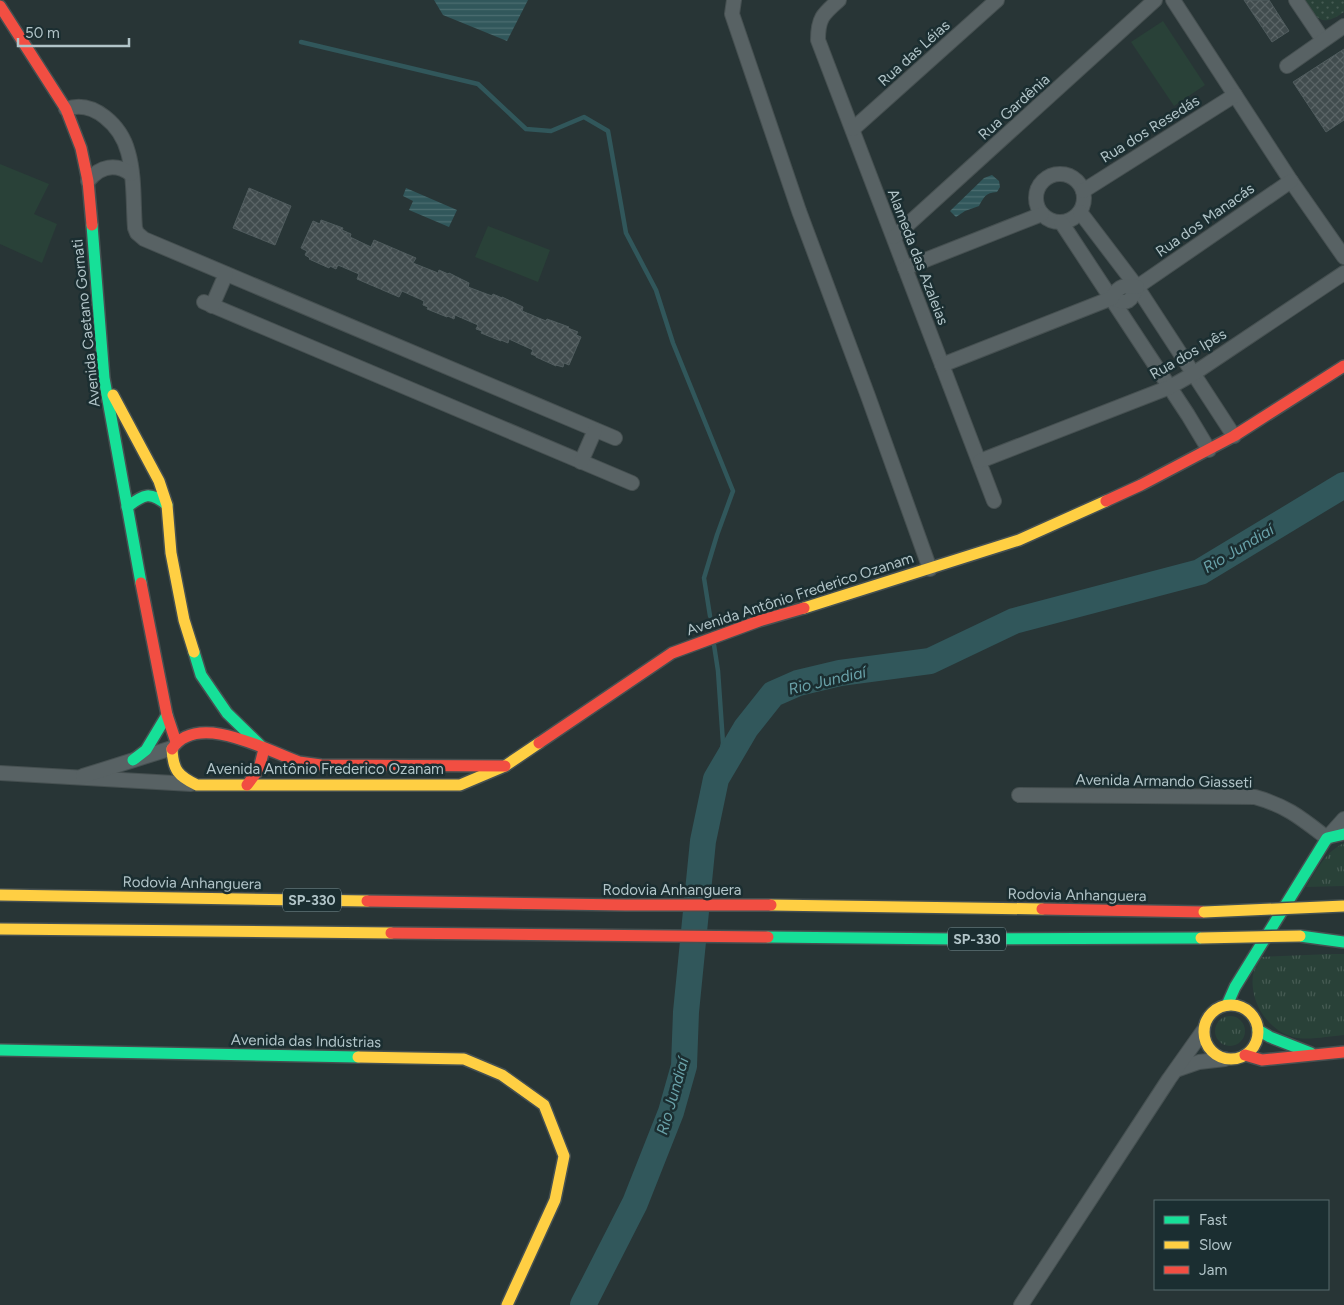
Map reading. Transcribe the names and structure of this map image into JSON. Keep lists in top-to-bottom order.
{
  "streets": {
    "main road": [
      "Avenida Caetano Gornati",
      "Avenida Antônio Frederico Ozanam",
      "Rodovia Anhanguera",
      "SP-330",
      "Avenida das Indústrias"
    ],
    "street": [
      "Rua das Léias",
      "Rua Gardênia",
      "Rua dos Resedás",
      "Rua dos Manacás",
      "Alameda das Azaleias",
      "Rua dos Ipês",
      "Avenida Armando Giasseti"
    ]
  },
  "crossings": [
    ["Rua das Léias", "Alameda das Azaleias"],
    ["Rua Gardênia", "Alameda das Azaleias"],
    ["Rua dos Manacás", "Alameda das Azaleias"],
    ["Alameda das Azaleias", "Rua dos Ipês"],
    ["Avenida Caetano Gornati", "Avenida Antônio Frederico Ozanam"]
  ],
  "water": ["Rio Jundiaí"],
  "legend": ["Fast", "Slow", "Jam"],
  "scale_bar": "50 m"
}
